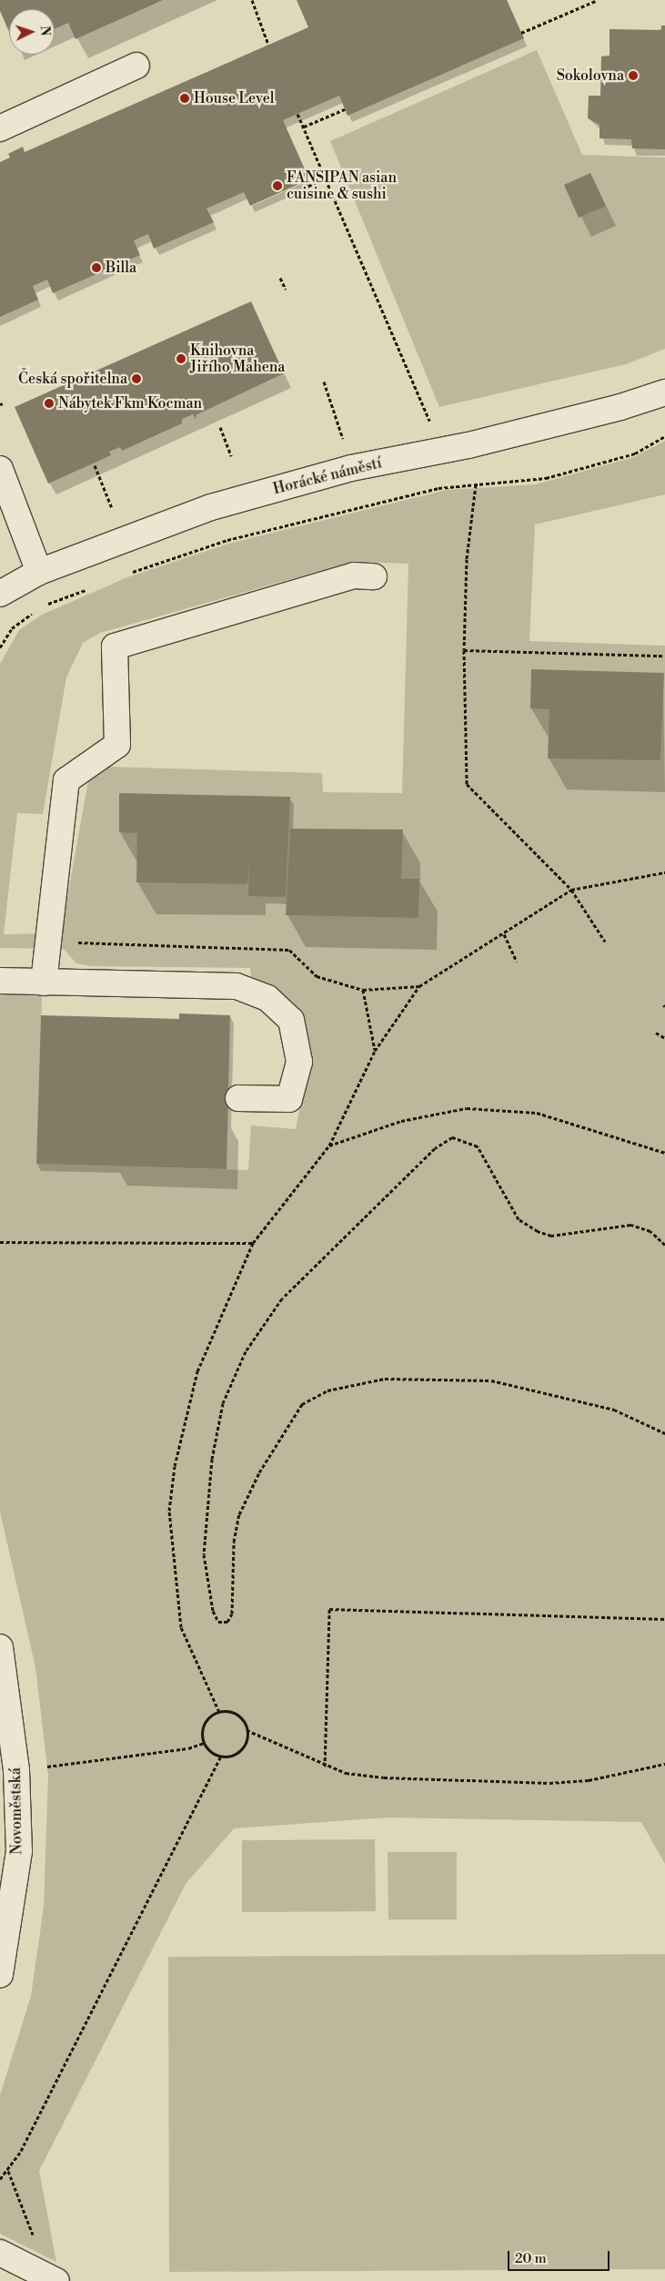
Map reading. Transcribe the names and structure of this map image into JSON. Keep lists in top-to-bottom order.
{
  "streets": {
    "street": ["Horácké náměstí", "Novoměstská"]
  },
  "places": [
    "Sokolovna",
    "House Level",
    "FANSIPAN asian cuisine & sushi",
    "Billa",
    "Knihovna Jiřího Mahena",
    "Česká spořitelna",
    "Nábytek Fkm Kocman"
  ],
  "scale_bar": "20 m",
  "north": "right"
}
